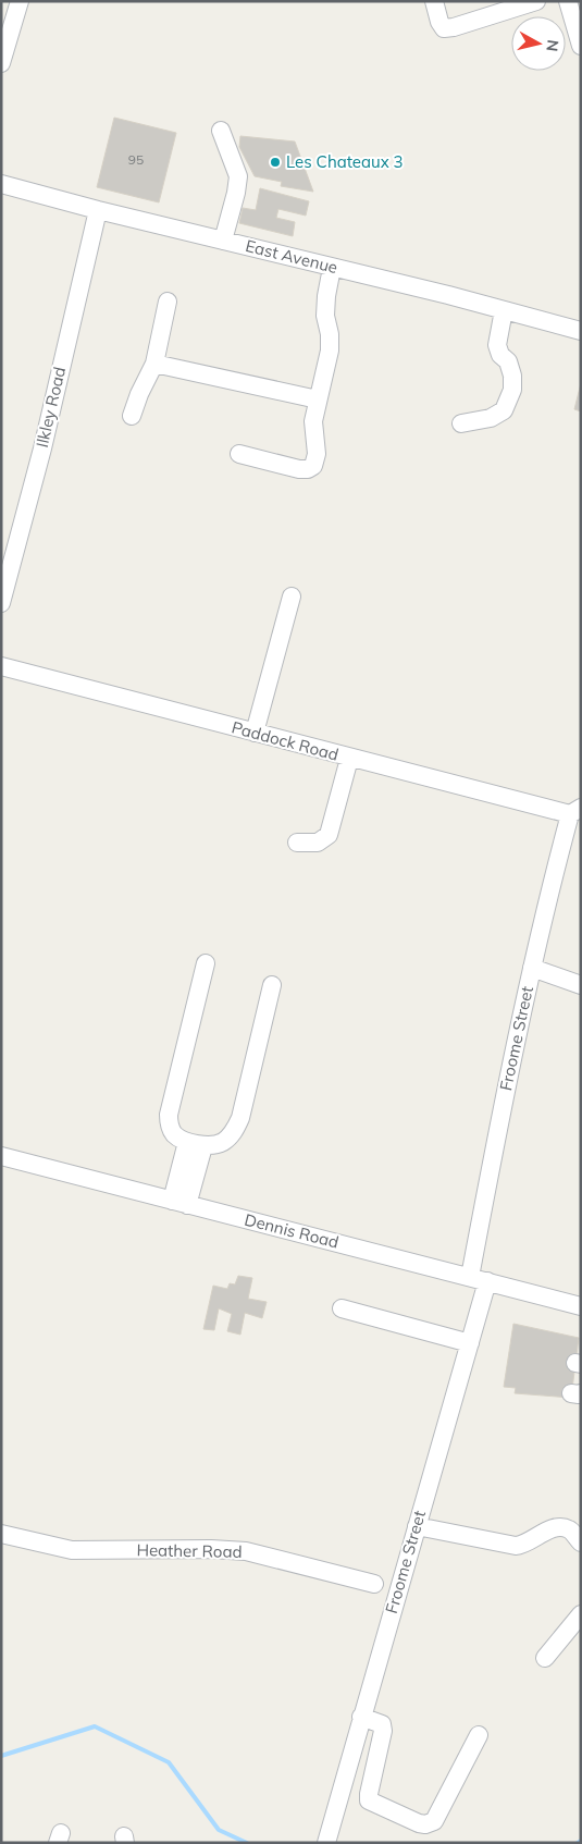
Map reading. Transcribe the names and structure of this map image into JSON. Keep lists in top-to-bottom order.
{
  "streets": {
    "street": [
      "East Avenue",
      "Ilkley Road",
      "Paddock Road",
      "Froome Street",
      "Dennis Road",
      "Heather Road"
    ]
  },
  "crossings": [
    ["East Avenue", "Ilkley Road"],
    ["Paddock Road", "Froome Street"],
    ["Froome Street", "Dennis Road"]
  ],
  "places": ["Les Chateaux 3"],
  "house_numbers": ["95"],
  "north": "right"
}
